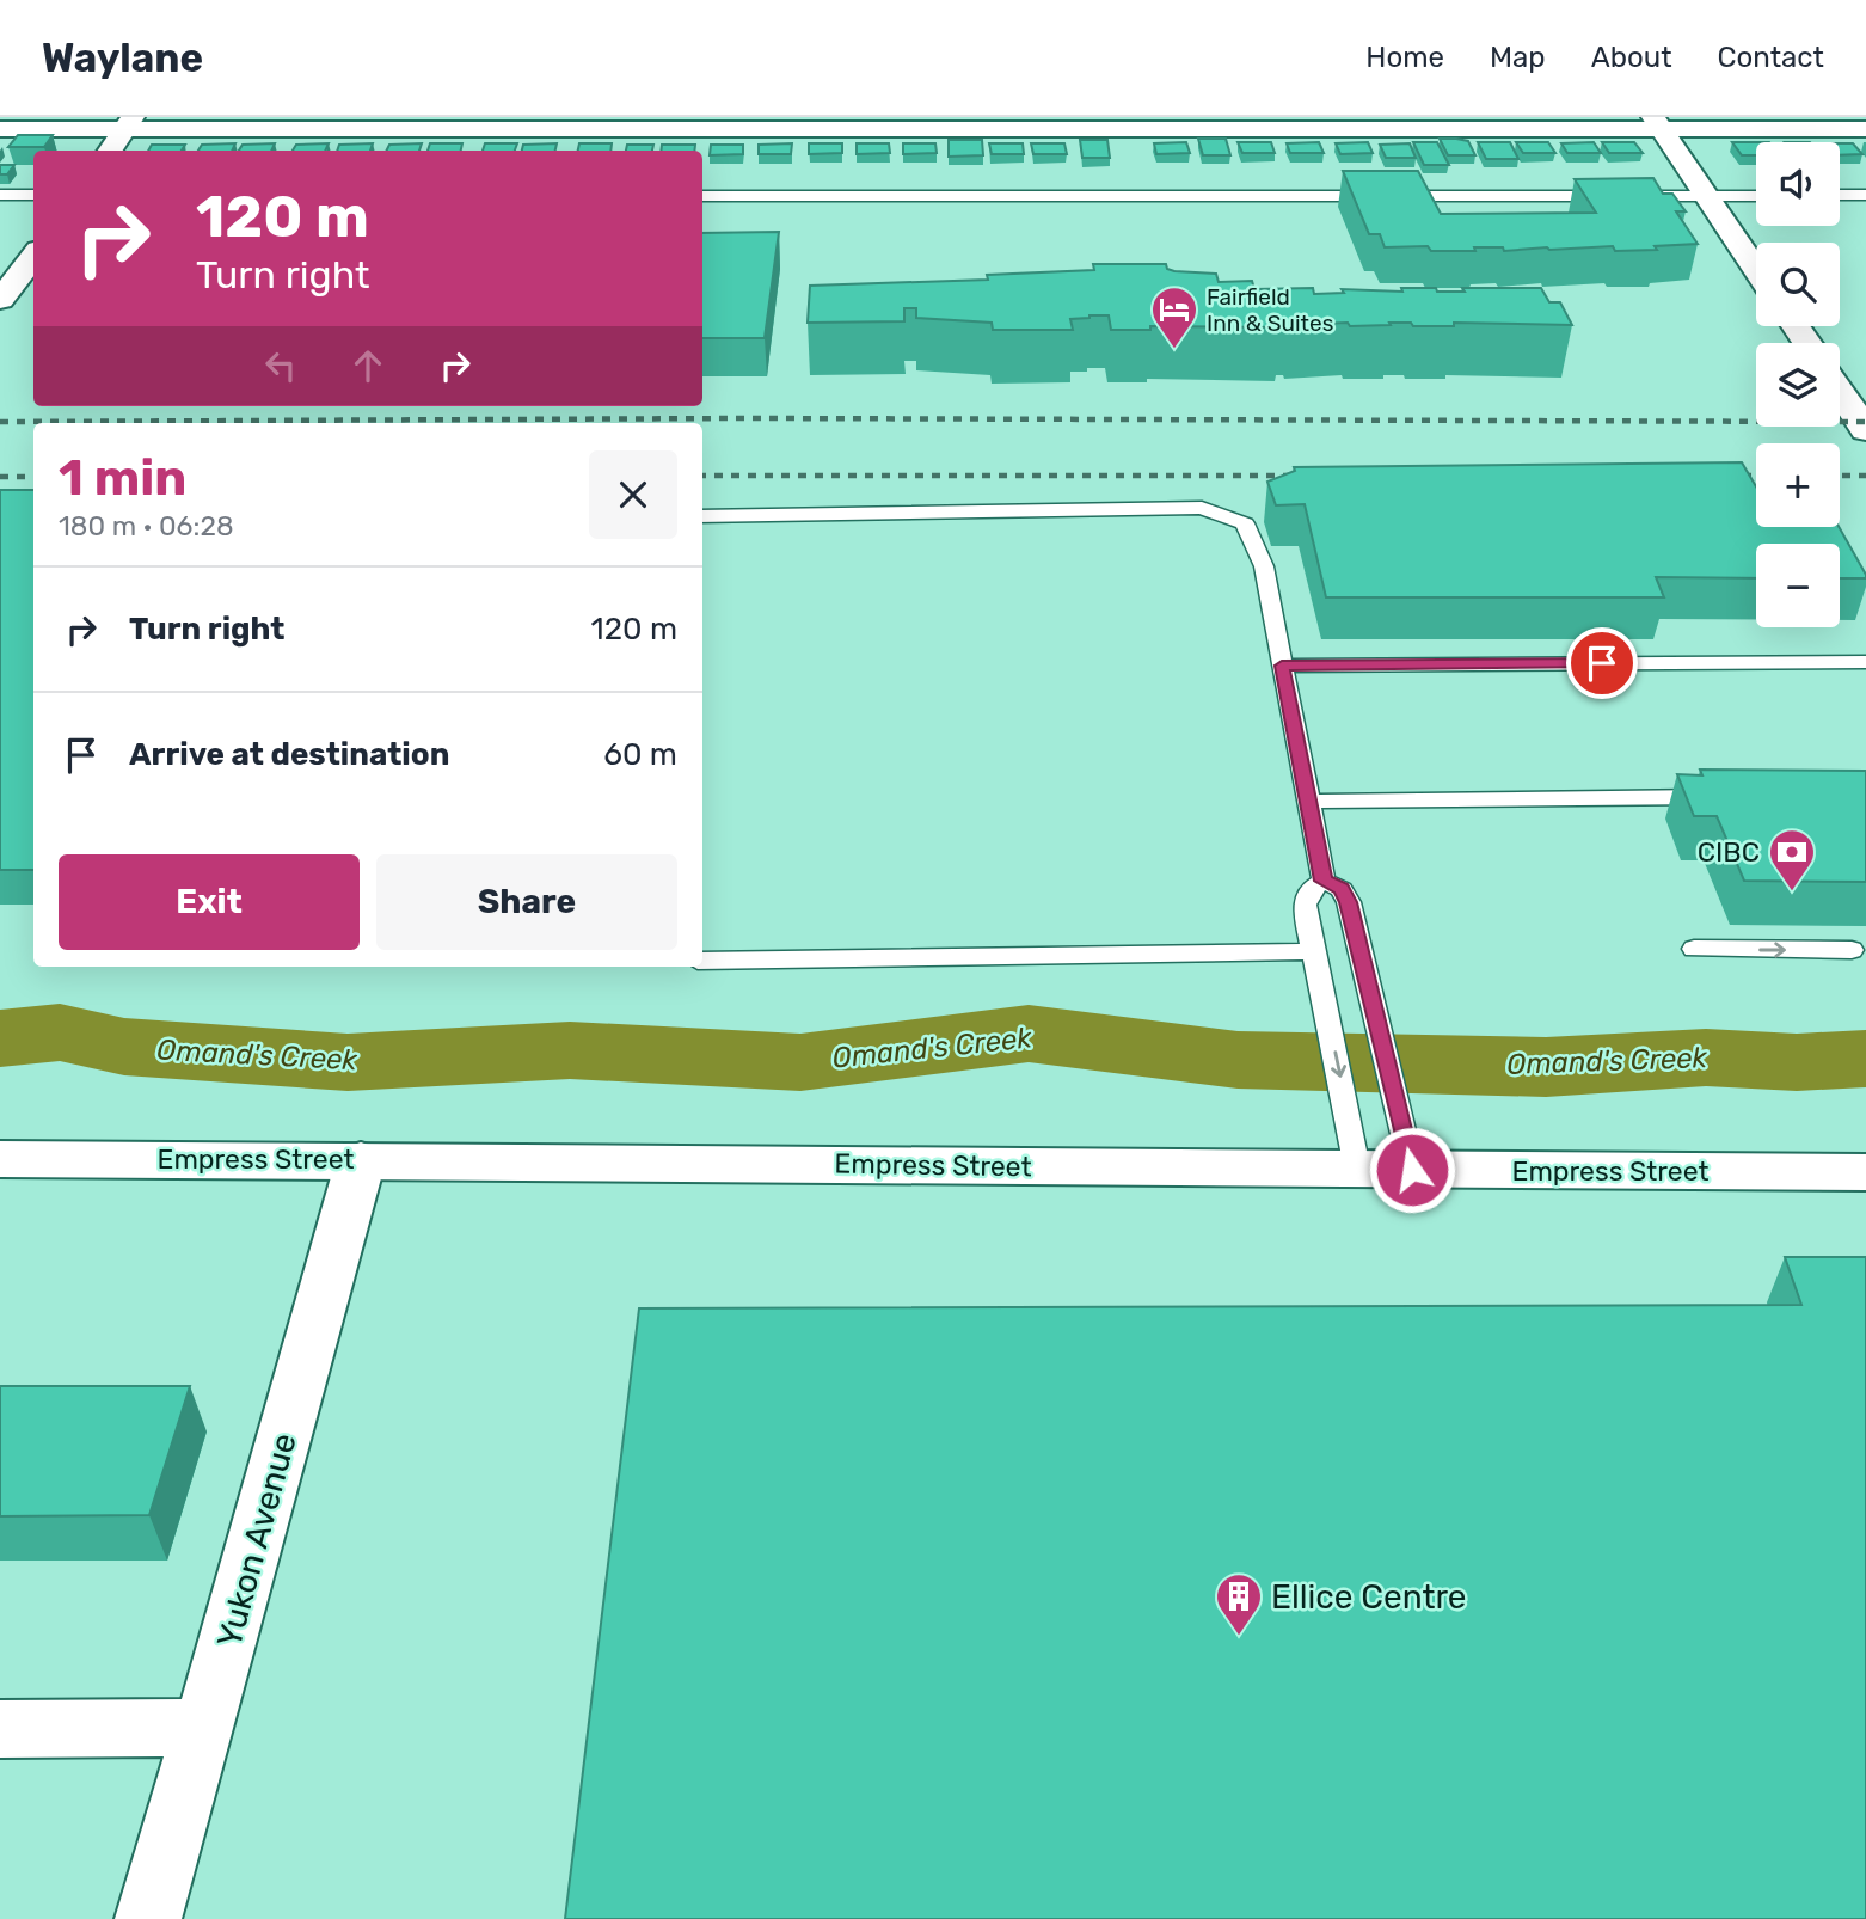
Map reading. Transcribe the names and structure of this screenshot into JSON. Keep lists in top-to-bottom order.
{
  "streets": {
    "street": ["Empress Street", "Yukon Avenue"]
  },
  "crossings": [
    ["Empress Street", "Yukon Avenue"]
  ],
  "water": ["Omand's Creek"],
  "places": {
    "hotel": ["Fairfield Inn & Suites"],
    "bank": ["CIBC"],
    "building": ["Ellice Centre"]
  },
  "page": {
    "header": "Waylane",
    "nav": [
      "Home",
      "Map",
      "About",
      "Contact"
    ],
    "map_buttons": ["+", "−"],
    "turn": ["120 m", "Turn right"],
    "heading": ["1 min", "180 m · 06:28"],
    "list": [
      {
        "name": "Turn right",
        "value": "120 m"
      },
      {
        "name": "Arrive at destination",
        "value": "60 m"
      }
    ],
    "buttons": ["Exit", "Share"]
  }
}
